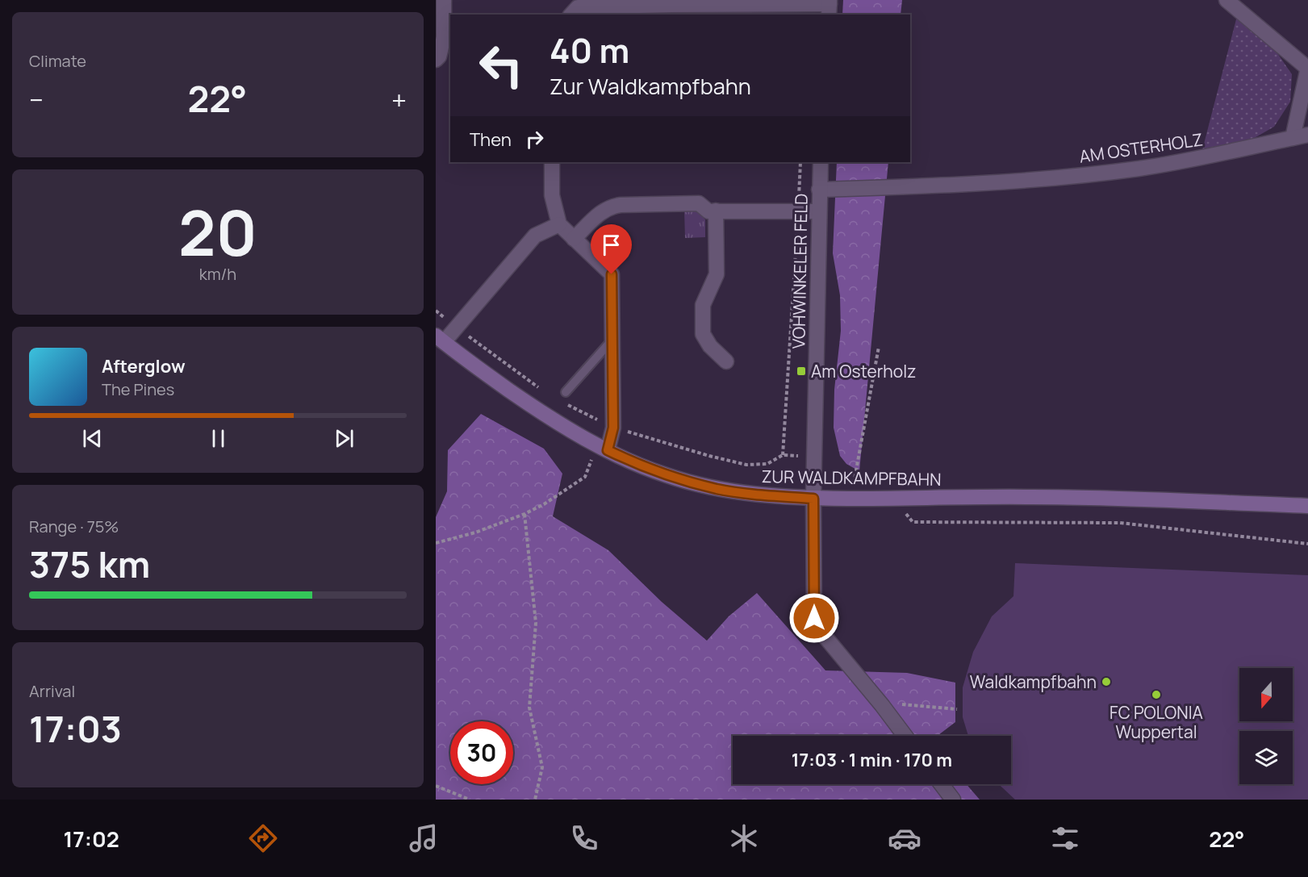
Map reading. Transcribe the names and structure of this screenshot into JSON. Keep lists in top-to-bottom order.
{
  "streets": {
    "main road": ["ZUR WALDKAMPFBAHN"],
    "street": ["AM OSTERHOLZ", "VOHWINKELER FELD"]
  },
  "crossings": [
    ["AM OSTERHOLZ", "VOHWINKELER FELD"],
    ["VOHWINKELER FELD", "ZUR WALDKAMPFBAHN"]
  ],
  "places": {
    "transit": ["Am Osterholz"],
    "other": ["Waldkampfbahn", "FC POLONIA Wuppertal"]
  },
  "north": "bottom",
  "page": {
    "tile": [
      "Climate",
      ["20", "km/h"],
      ["Range · 75%", "375 km"],
      ["Arrival", "17:03"]
    ],
    "turn": ["40 m", "Zur Waldkampfbahn"],
    "heat": ["−", "22°", "+"],
    "then": "Then",
    "song": ["Afterglow", "The Pines"],
    "limit": "30",
    "trip": "17:03 · 1 min · 170 m",
    "tabs": ["17:02", "22°"]
  }
}
